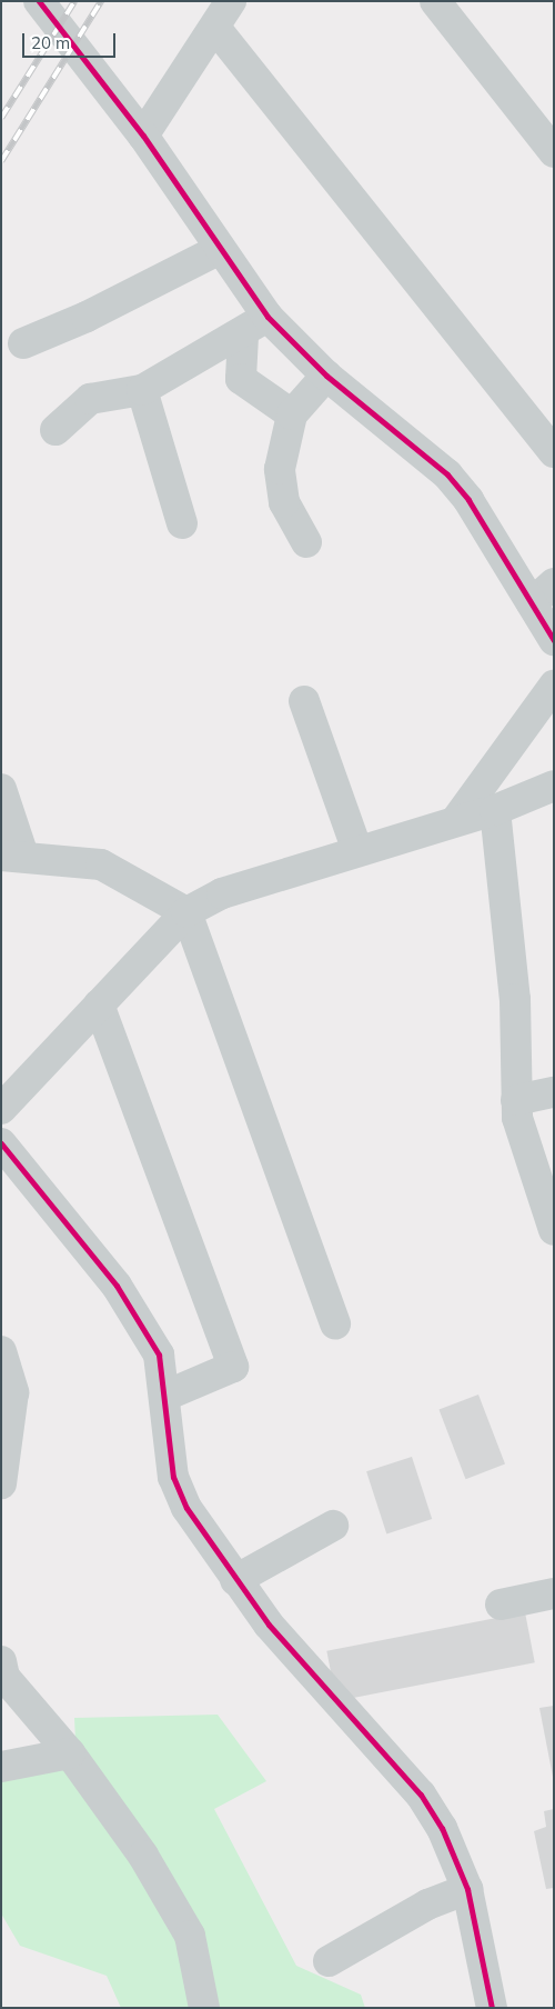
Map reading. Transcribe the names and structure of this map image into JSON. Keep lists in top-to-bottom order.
{
  "scale_bar": "20 m"
}
